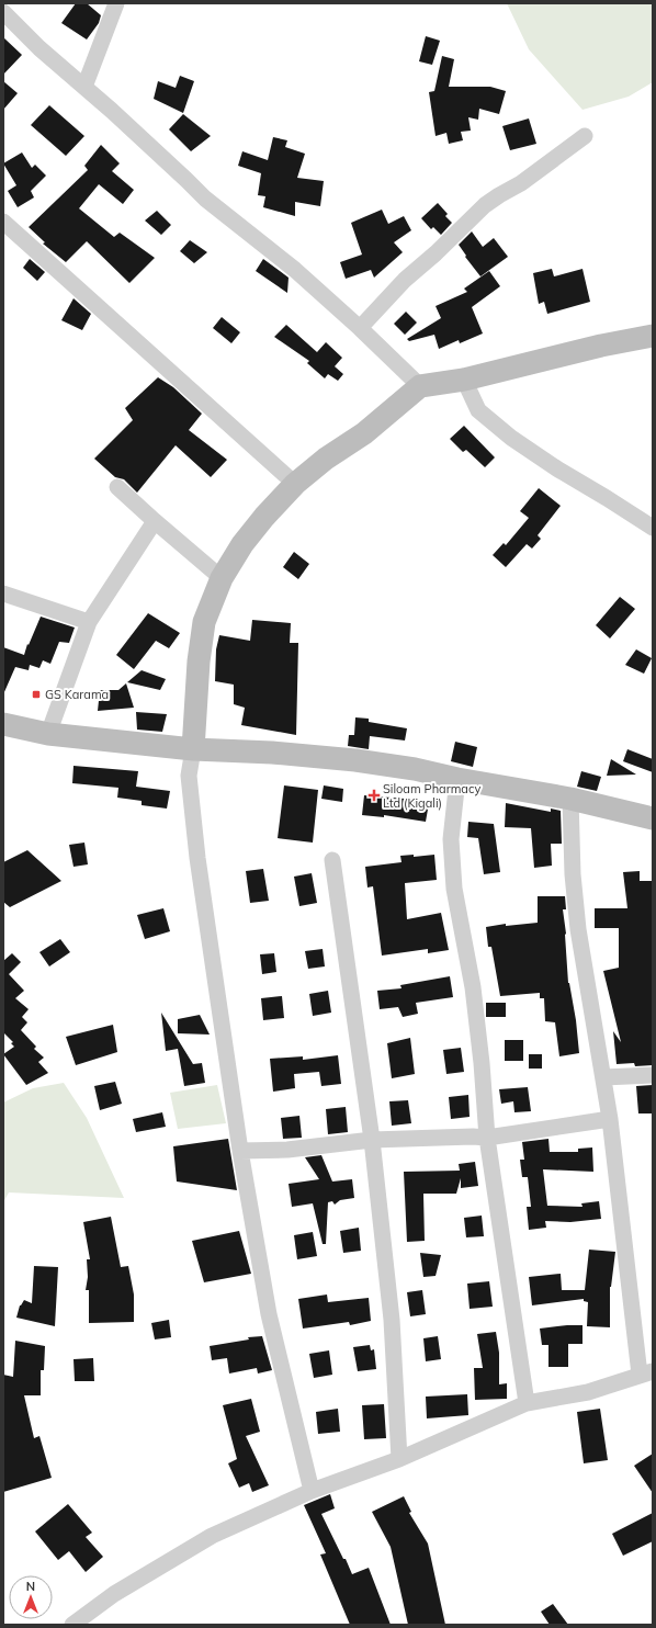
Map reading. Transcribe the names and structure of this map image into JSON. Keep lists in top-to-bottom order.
{
  "places": {
    "transit": ["GS Karama"],
    "health": ["Siloam Pharmacy Ltd (Kigali)"]
  },
  "north": "top"
}
